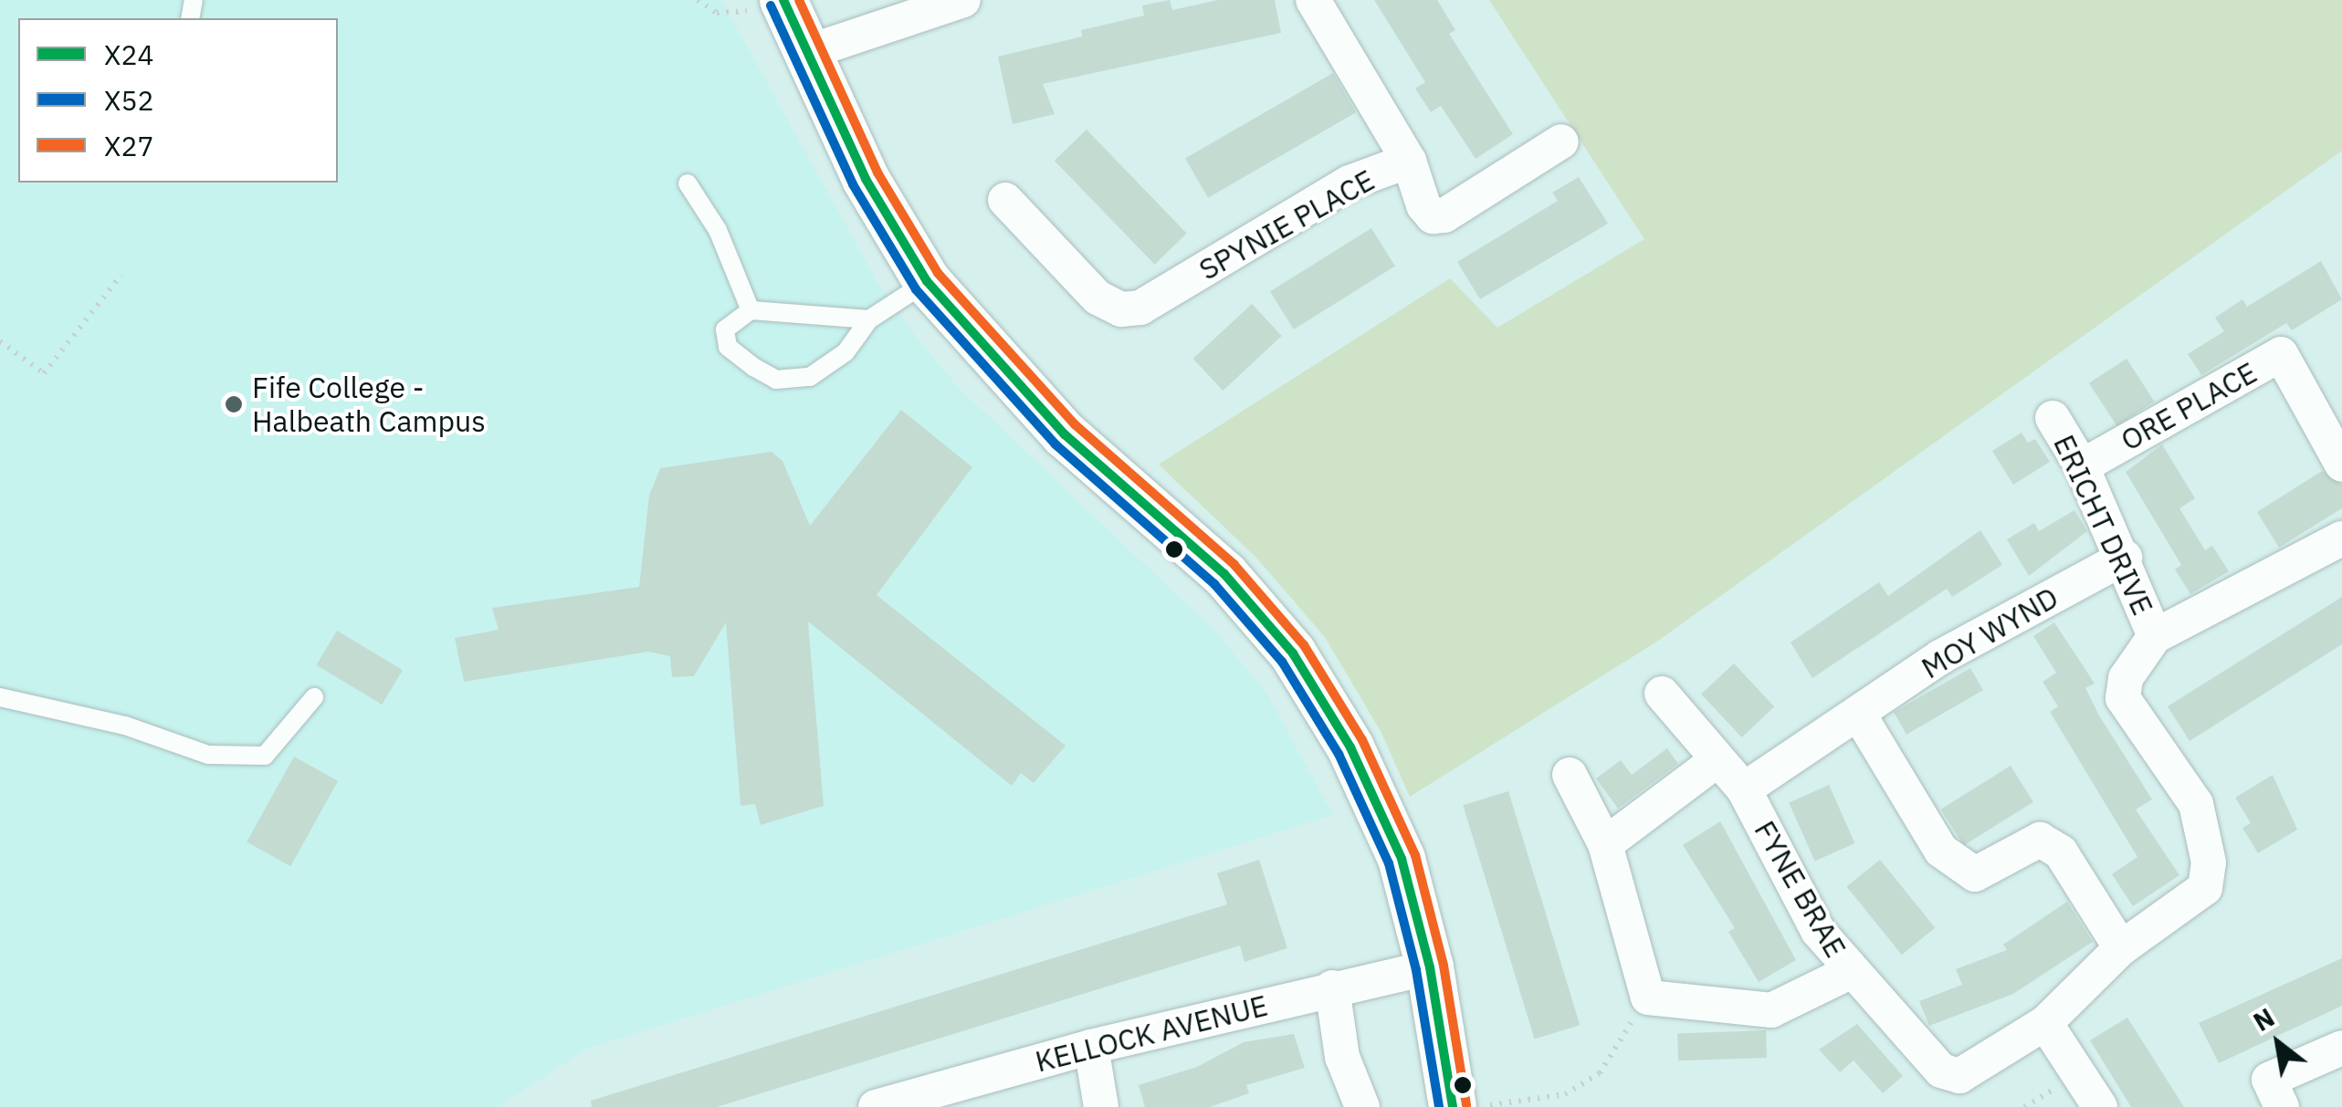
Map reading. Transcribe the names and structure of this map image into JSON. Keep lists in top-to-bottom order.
{
  "streets": {
    "street": [
      "SPYNIE PLACE",
      "ORE PLACE",
      "ERICHT DRIVE",
      "MOY WYND",
      "FYNE BRAE",
      "KELLOCK AVENUE"
    ]
  },
  "crossings": [
    ["ORE PLACE", "ERICHT DRIVE"],
    ["ERICHT DRIVE", "MOY WYND"],
    ["ERICHT DRIVE", "FYNE BRAE"],
    ["MOY WYND", "FYNE BRAE"]
  ],
  "places": ["Fife College - Halbeath Campus"],
  "lines": ["transit line X24", "transit line X27", "transit line X52"],
  "legend": ["X24", "X52", "X27"],
  "north": "top left"
}
